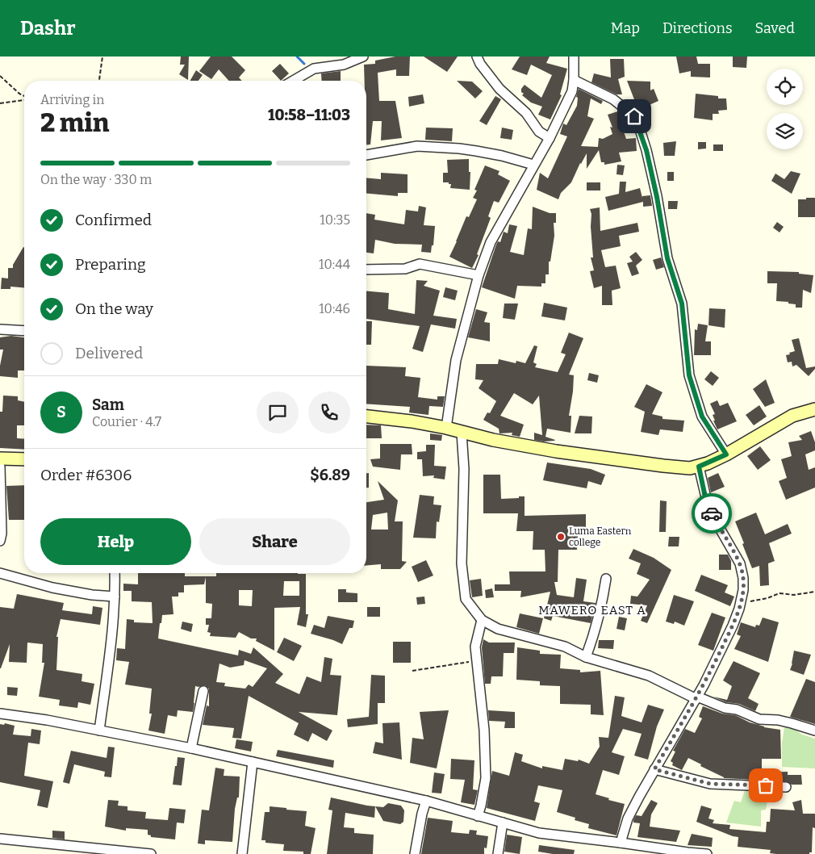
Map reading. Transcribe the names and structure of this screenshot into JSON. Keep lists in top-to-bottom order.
{
  "districts": ["MAWERO EAST A"],
  "places": ["Luma Eastern college"],
  "page": {
    "header": "Dashr",
    "nav": ["Map", "Directions", "Saved"],
    "heading": ["2 min", "Arriving in", "10:58–11:03"],
    "panel": [
      "Sam",
      "Courier · 4.7",
      "Order #6306",
      "$6.89"
    ],
    "bar": "On the way · 330 m",
    "list": [
      ["Confirmed", "10:35"],
      ["Preparing", "10:44"],
      ["On the way", "10:46"],
      "Delivered"
    ],
    "round": "S",
    "buttons": ["Help", "Share"]
  }
}
